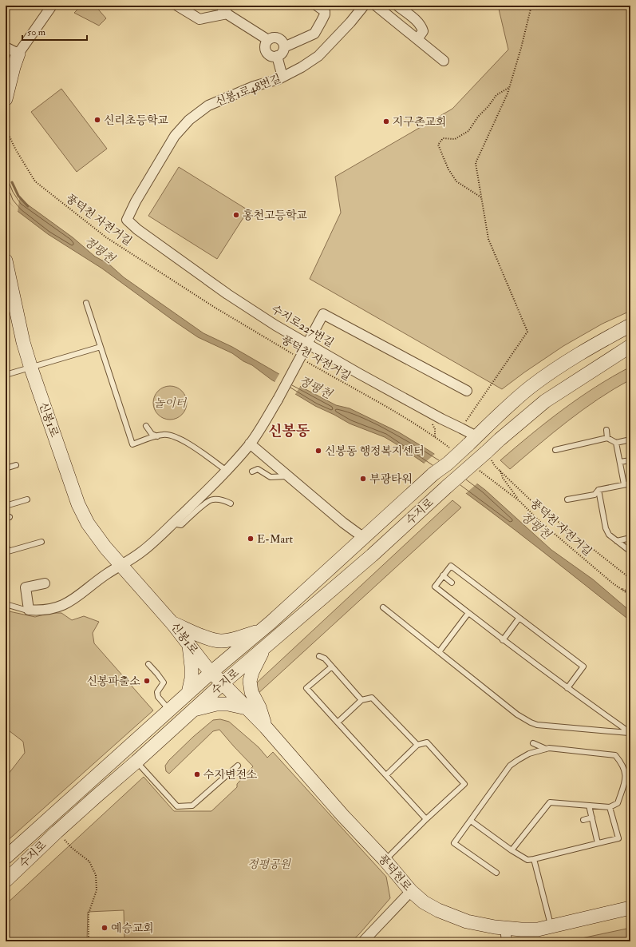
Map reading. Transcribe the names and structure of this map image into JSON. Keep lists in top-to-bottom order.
{
  "streets": {
    "main road": ["신봉1로", "수지로", "풍덕천로"],
    "street": ["신봉1로48번길", "수지로227번길"],
    "path": ["풍덕천 자전거길"]
  },
  "crossings": [
    ["신봉1로48번길", "수지로227번길"],
    ["수지로227번길", "수지로"],
    ["신봉1로", "수지로"],
    ["신봉1로", "풍덕천로"],
    ["수지로", "풍덕천로"]
  ],
  "districts": ["신봉동"],
  "water": ["정평천"],
  "parks": ["놀이터", "정평공원"],
  "places": [
    "신리초등학교",
    "지구촌교회",
    "홍천고등학교",
    "신봉동 행정복지센터",
    "부광타워",
    "E-Mart",
    "신봉파출소",
    "수지변전소",
    "예승교회"
  ],
  "scale_bar": "50 m"
}
